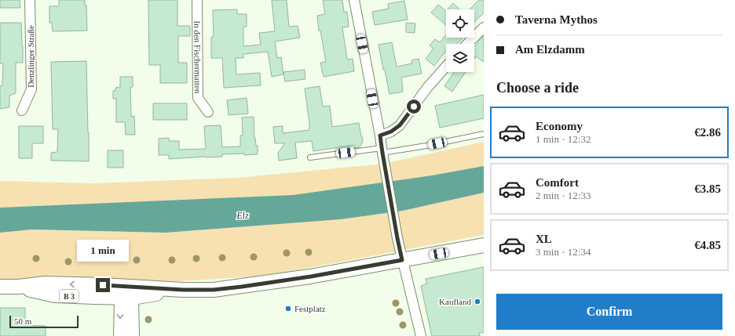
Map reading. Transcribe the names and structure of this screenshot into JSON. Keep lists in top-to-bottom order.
{
  "streets": {
    "main road": ["B 3"],
    "street": ["Denzlinger Straße", "In den Fischermatten"]
  },
  "water": ["Elz"],
  "places": ["Kaufland", "Festplatz"],
  "scale_bar": "50 m",
  "page": {
    "banner": ["Taverna Mythos", "Am Elzdamm"],
    "heading": "Choose a ride",
    "list": [
      {
        "name": "Economy",
        "note": "1 min · 12:32",
        "value": "€2.86"
      },
      {
        "name": "Comfort",
        "note": "2 min · 12:33",
        "value": "€3.85"
      },
      {
        "name": "XL",
        "note": "3 min · 12:34",
        "value": "€4.85"
      }
    ],
    "bubble": "1 min",
    "buttons": "Confirm",
    "scale": "50 m"
  }
}
